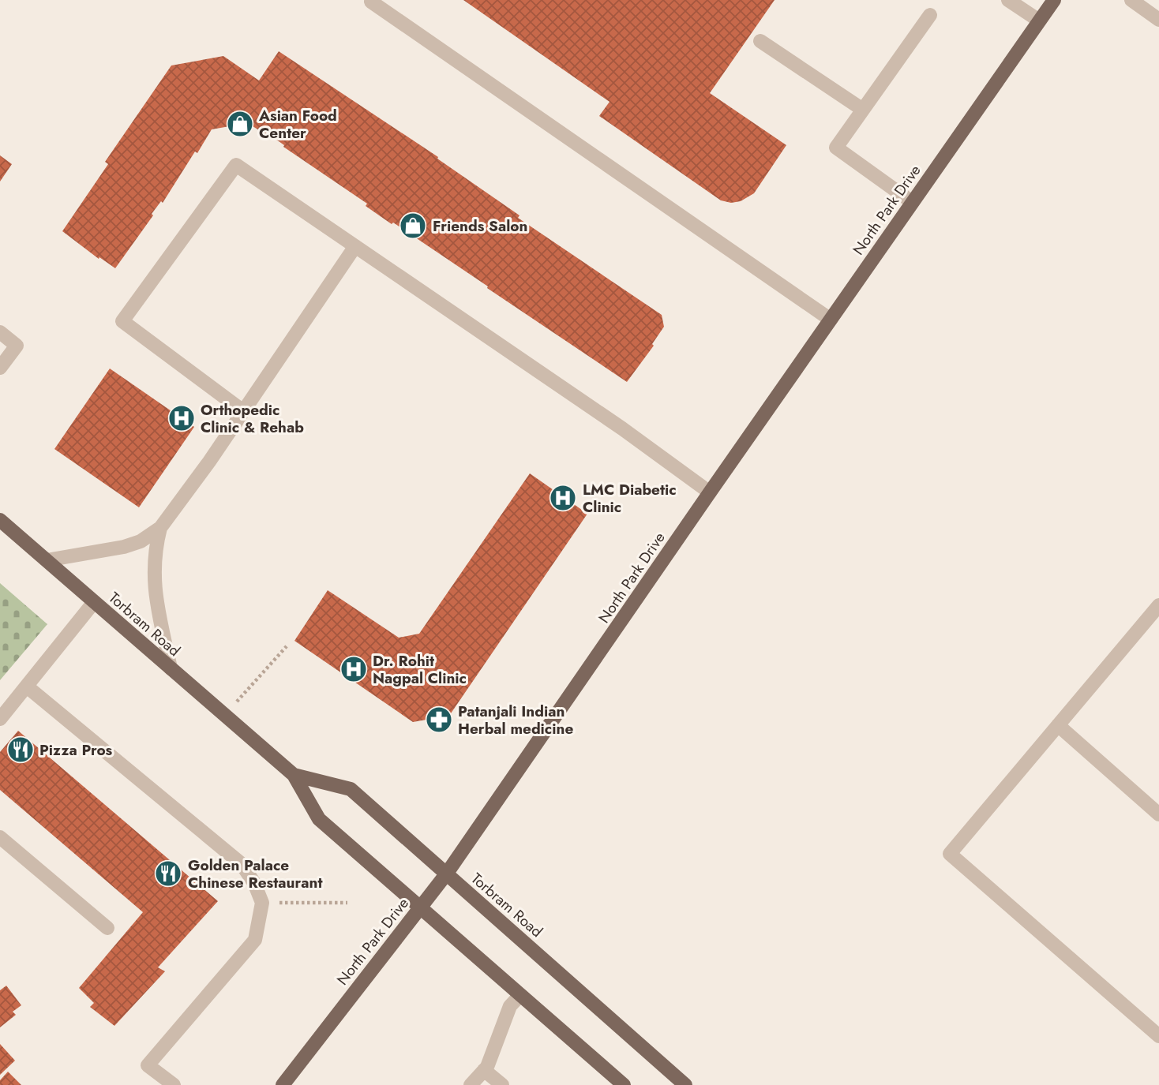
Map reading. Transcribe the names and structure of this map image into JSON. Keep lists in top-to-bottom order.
{
  "streets": {
    "main road": ["North Park Drive", "Torbram Road"]
  },
  "crossings": [
    ["North Park Drive", "Torbram Road"]
  ],
  "places": {
    "shop": ["Asian Food Center", "Friends Salon"],
    "hospital": ["Orthopedic Clinic & Rehab", "LMC Diabetic Clinic", "Dr. Rohit Nagpal Clinic"],
    "pharmacy": ["Patanjali Indian Herbal medicine"],
    "restaurant": ["Pizza Pros", "Golden Palace Chinese Restaurant"]
  }
}
